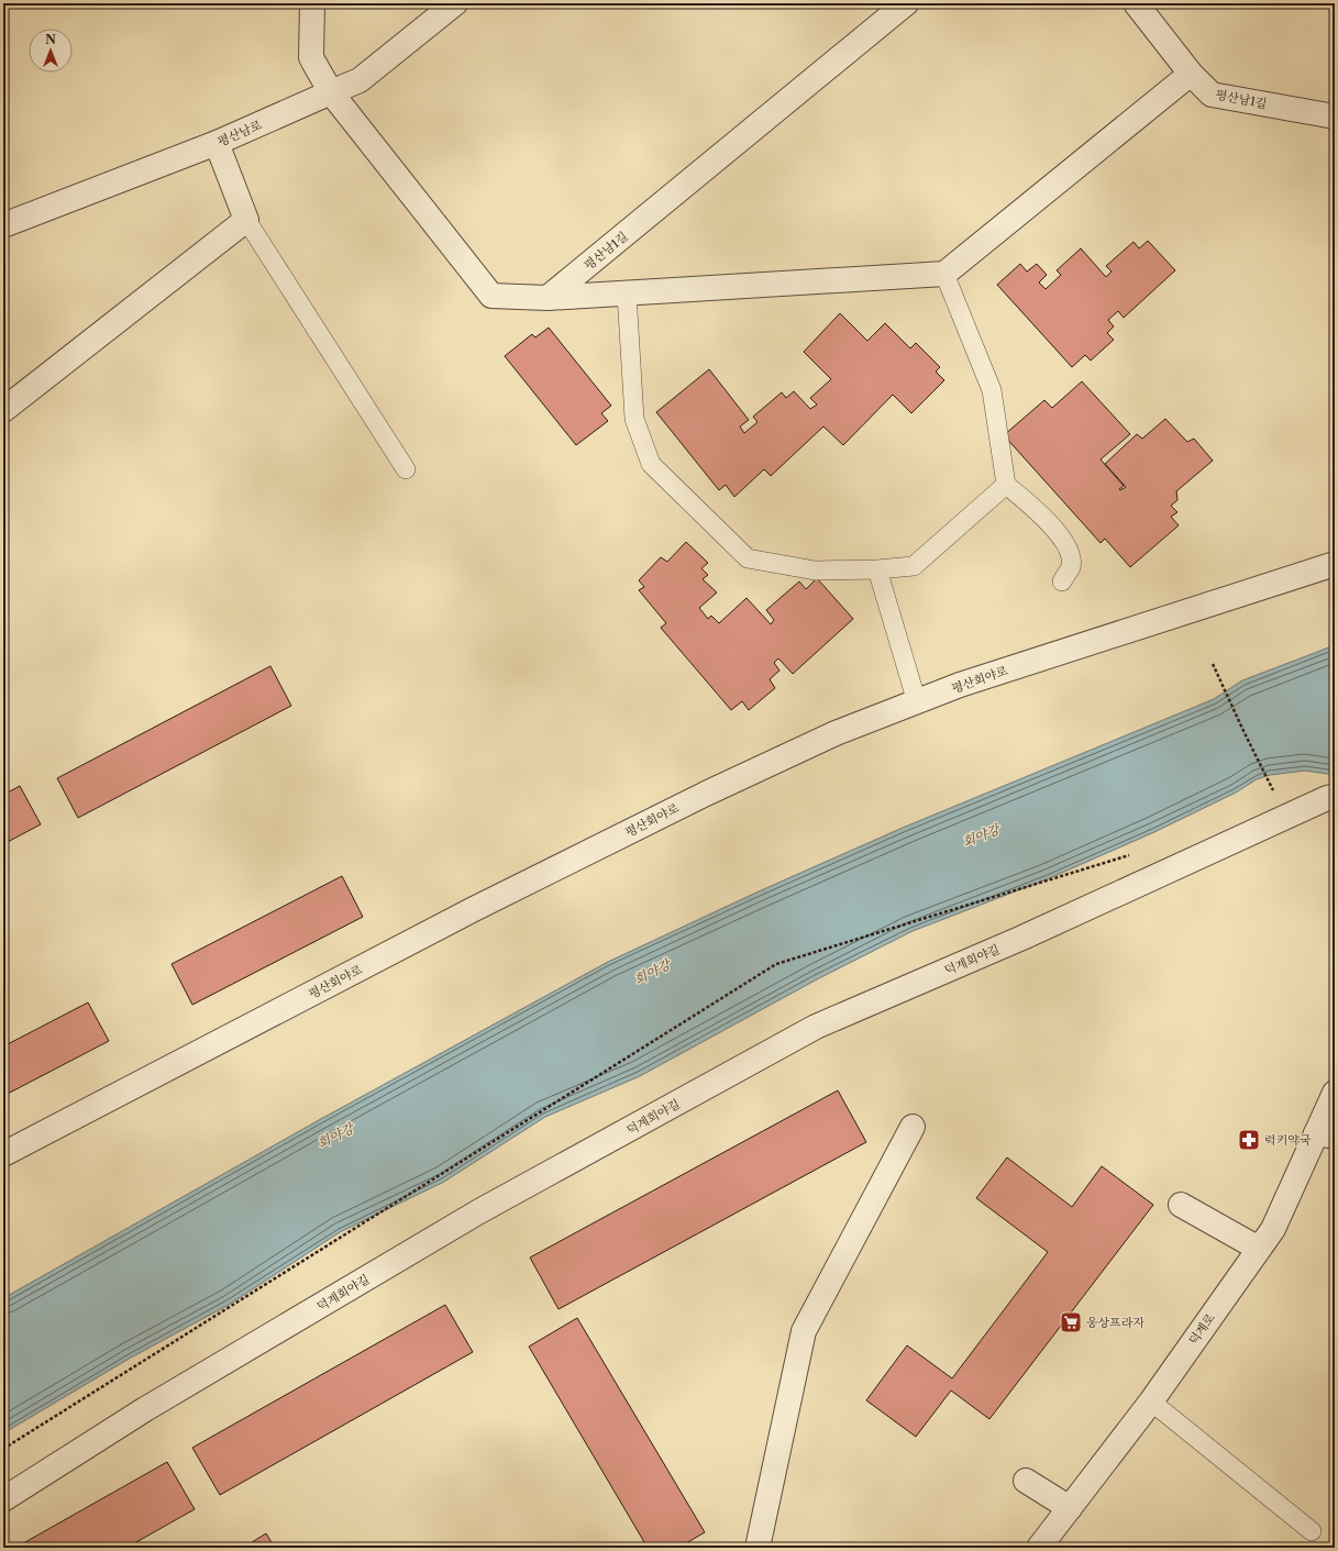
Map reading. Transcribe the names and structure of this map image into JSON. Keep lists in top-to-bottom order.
{
  "streets": {
    "street": [
      "평산남1길",
      "평산남로",
      "평산회야로",
      "덕계회야길",
      "덕계로"
    ]
  },
  "water": ["회야강"],
  "places": {
    "pharmacy": ["럭키약국"],
    "supermarket": ["웅상프라자"]
  },
  "north": "top"
}
